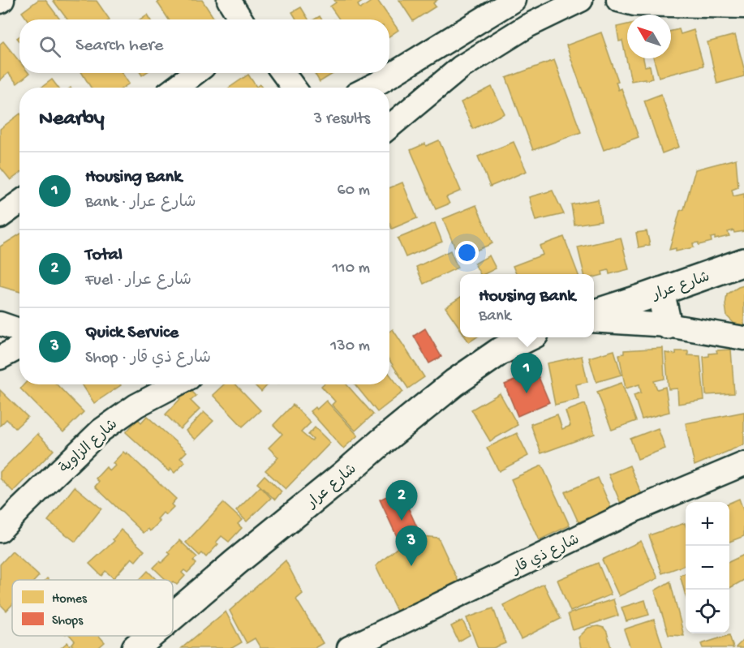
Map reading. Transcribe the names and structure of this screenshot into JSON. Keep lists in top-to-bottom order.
{
  "streets": {
    "main road": ["شارع عرار"],
    "street": ["شارع الزاوية", "شارع ذي قار"]
  },
  "legend": ["Homes", "Shops"],
  "north": "top left",
  "page": {
    "search": "Search here",
    "heading": ["Nearby", "3 results"],
    "list": [
      {
        "mark": "1",
        "name": "Housing Bank",
        "note": "Bank · شارع عرار",
        "value": "60 m"
      },
      {
        "mark": "2",
        "name": "Total",
        "note": "Fuel · شارع عرار",
        "value": "110 m"
      },
      {
        "mark": "3",
        "name": "Quick Service",
        "note": "Shop · شارع ذي قار",
        "value": "130 m"
      }
    ],
    "popup": ["Housing Bank", "Bank"],
    "pins": ["1", "2", "3"],
    "map_buttons": ["+", "−"]
  }
}
